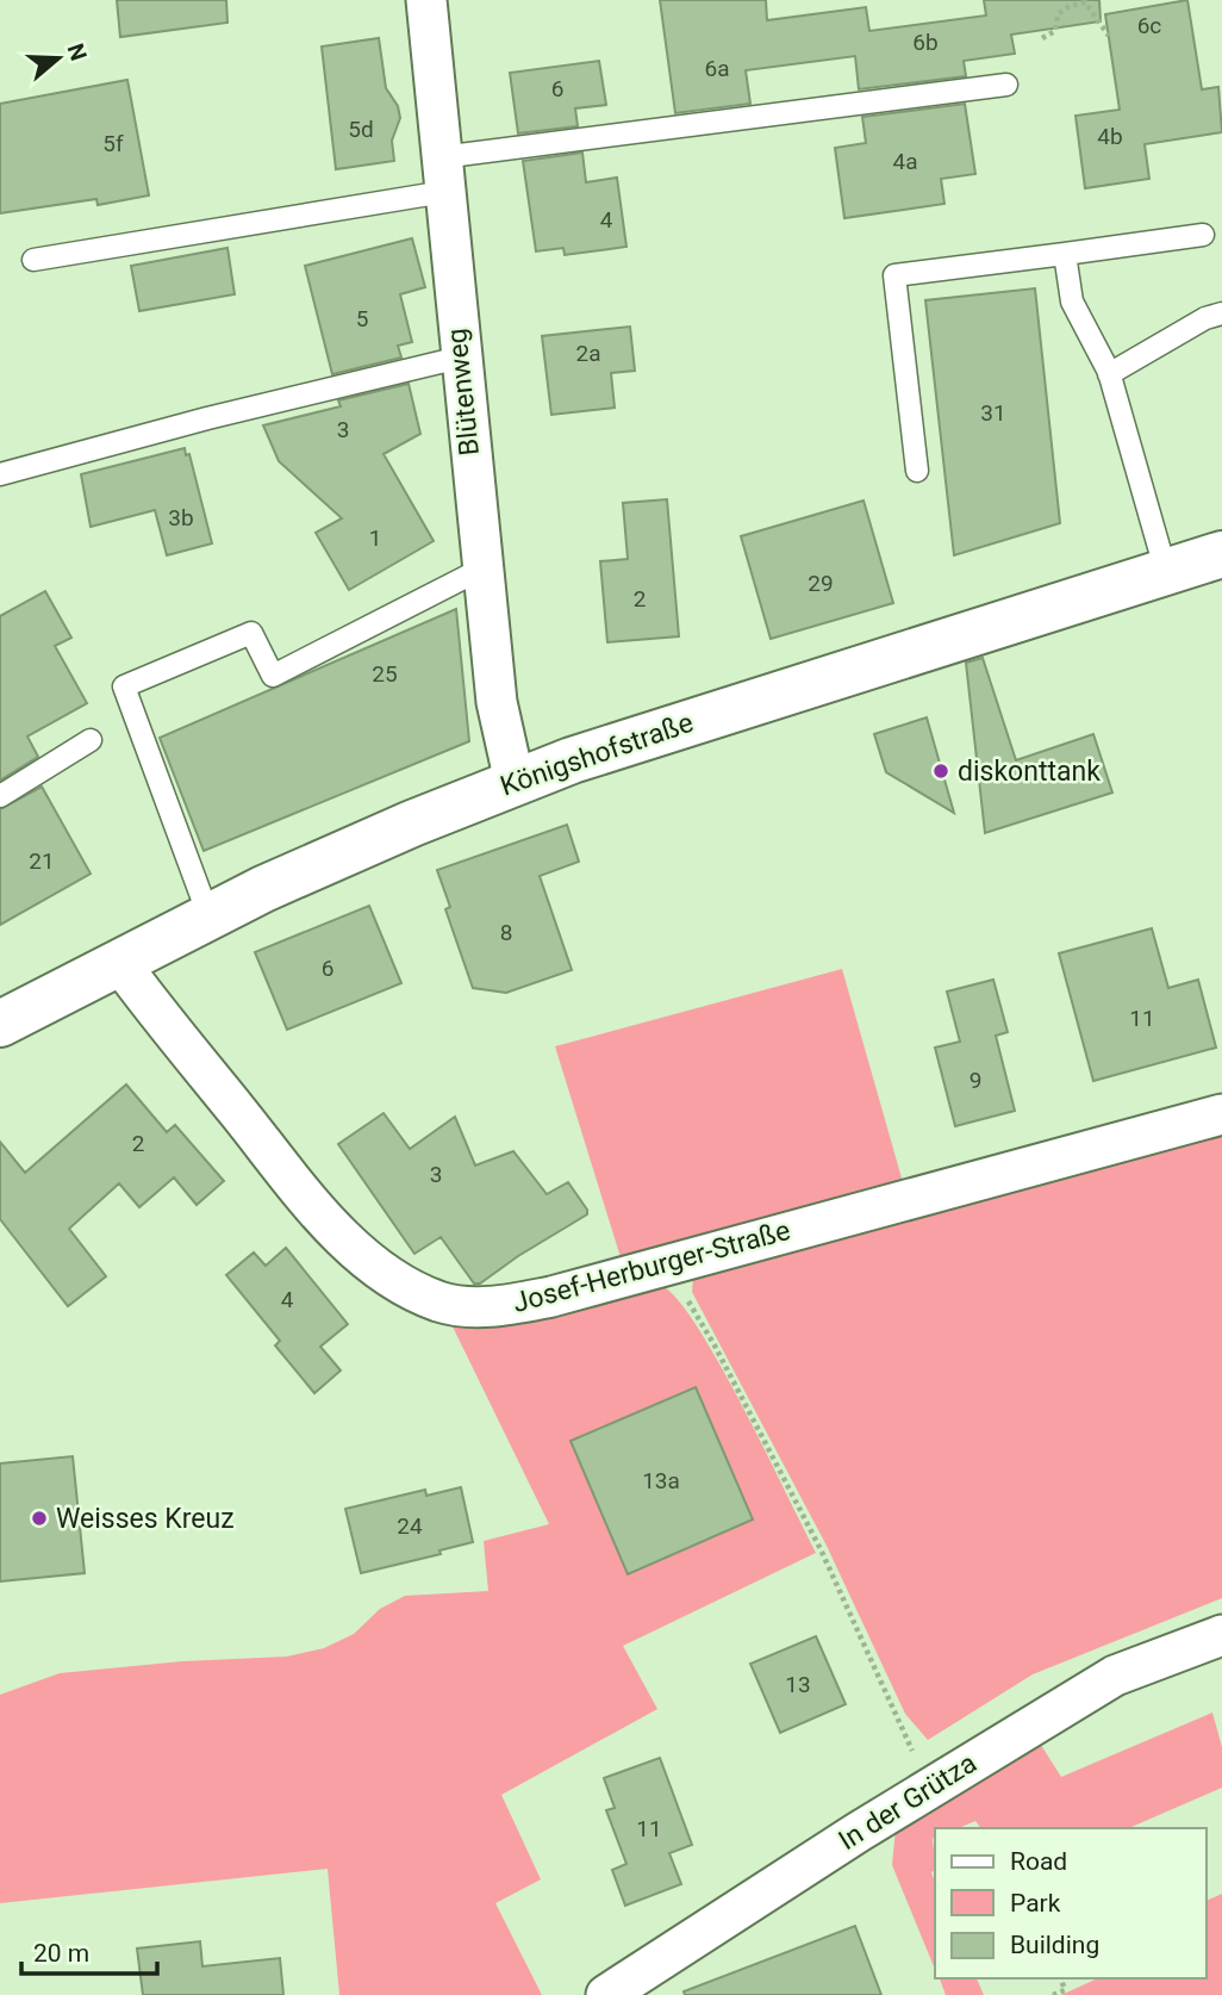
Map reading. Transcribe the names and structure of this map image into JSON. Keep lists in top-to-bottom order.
{
  "streets": {
    "main road": ["Königshofstraße"],
    "street": ["Blütenweg", "Josef-Herburger-Straße", "In der Grütza"]
  },
  "crossings": [
    ["Blütenweg", "Königshofstraße"],
    ["Königshofstraße", "Josef-Herburger-Straße"]
  ],
  "places": ["diskonttank", "Weisses Kreuz"],
  "house_numbers": [
    "6c",
    "6b",
    "6a",
    "6",
    "5d",
    "4b",
    "5f",
    "4a",
    "4",
    "5",
    "2a",
    "31",
    "3",
    "3b",
    "1",
    "29",
    "2",
    "25",
    "21",
    "8",
    "6",
    "11",
    "9",
    "2",
    "3",
    "4",
    "13a",
    "24",
    "13",
    "11"
  ],
  "legend": ["Road", "Park", "Building"],
  "scale_bar": "20 m",
  "north": "right"
}
